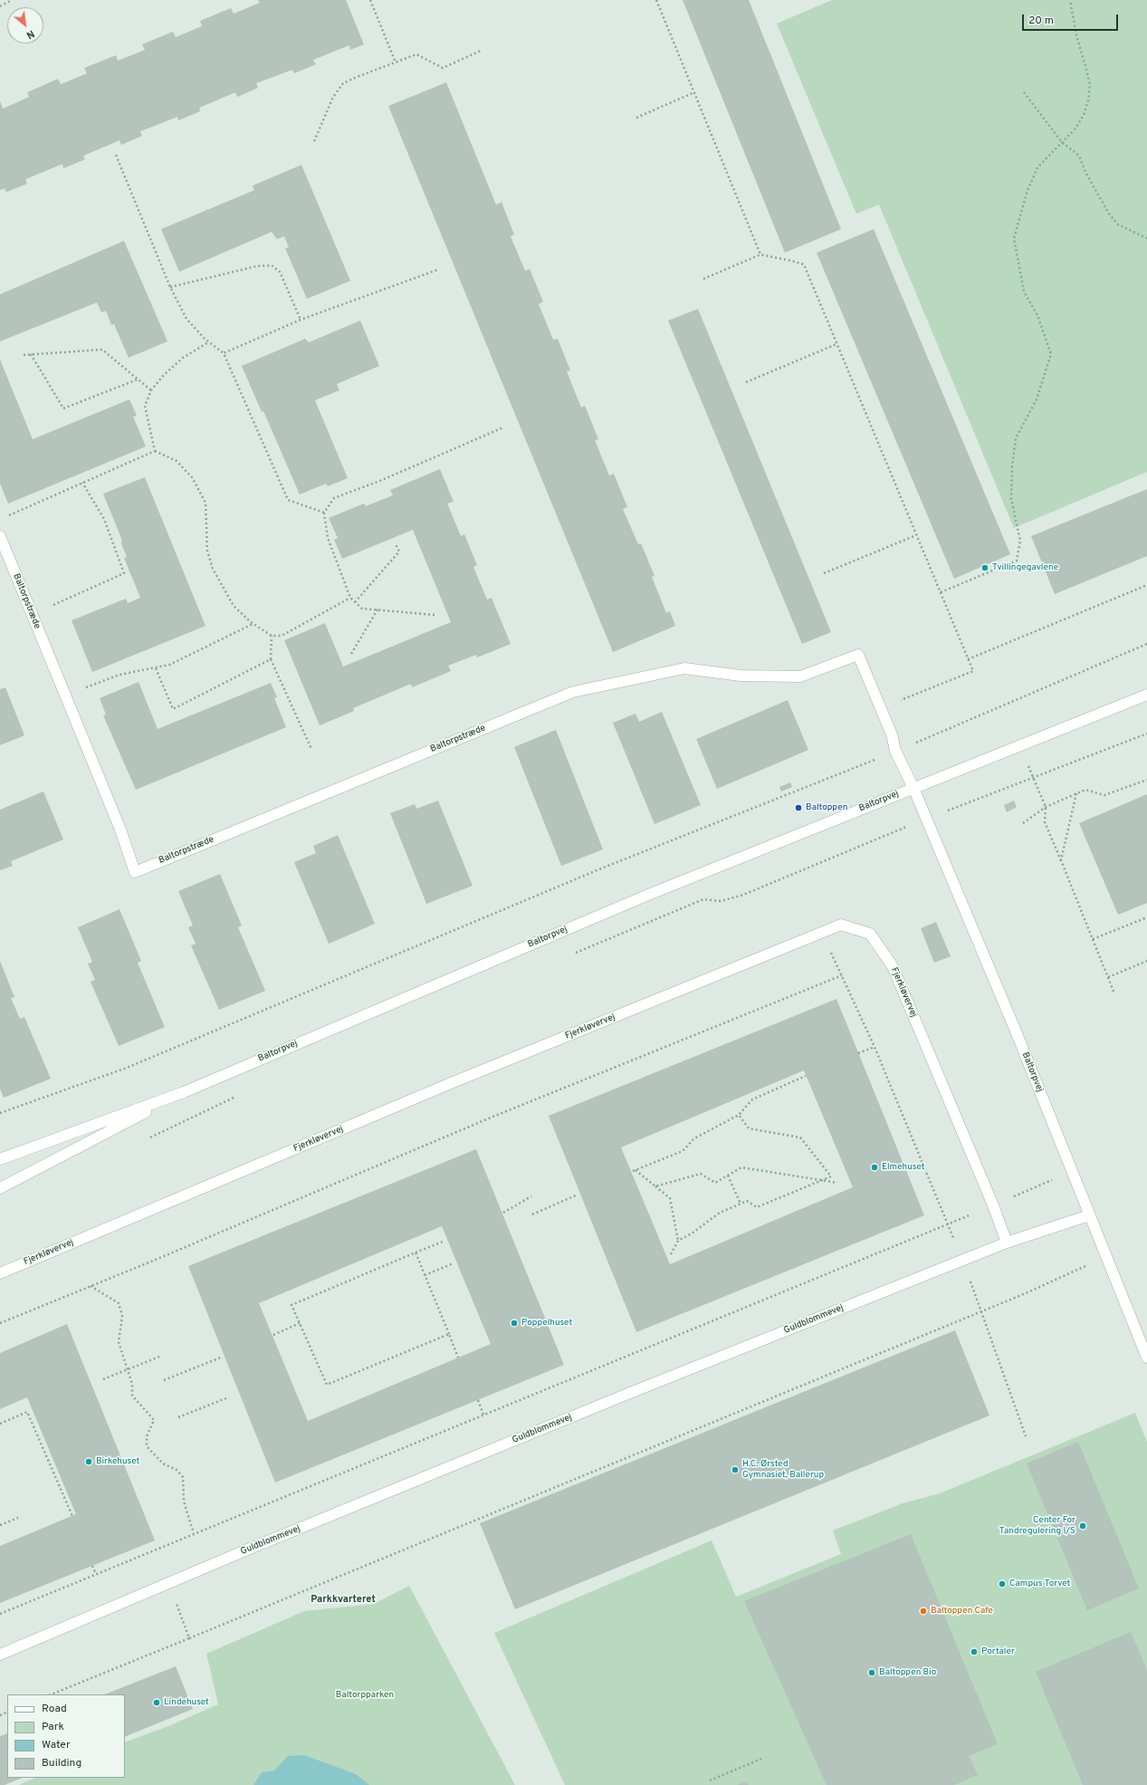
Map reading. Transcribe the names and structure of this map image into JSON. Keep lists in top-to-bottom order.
{
  "streets": {
    "street": [
      "Baltorpstræde",
      "Baltorpvej",
      "Fjerkløvervej",
      "Guldblommevej"
    ]
  },
  "crossings": [
    ["Baltorpvej", "Guldblommevej"],
    ["Fjerkløvervej", "Guldblommevej"]
  ],
  "districts": ["Parkkvarteret"],
  "parks": ["Baltorpparken"],
  "places": [
    "Tvillingegavlene",
    "Baltoppen",
    "Elmehuset",
    "Poppelhuset",
    "Birkehuset",
    "H.C. Ørsted Gymnasiet, Ballerup",
    "Center For Tandregulering I/S",
    "Campus Torvet",
    "Baltoppen Cafe",
    "Portaler",
    "Baltoppen Bio",
    "Lindehuset"
  ],
  "legend": [
    "Road",
    "Park",
    "Water",
    "Building"
  ],
  "scale_bar": "20 m",
  "north": "bottom right"
}
